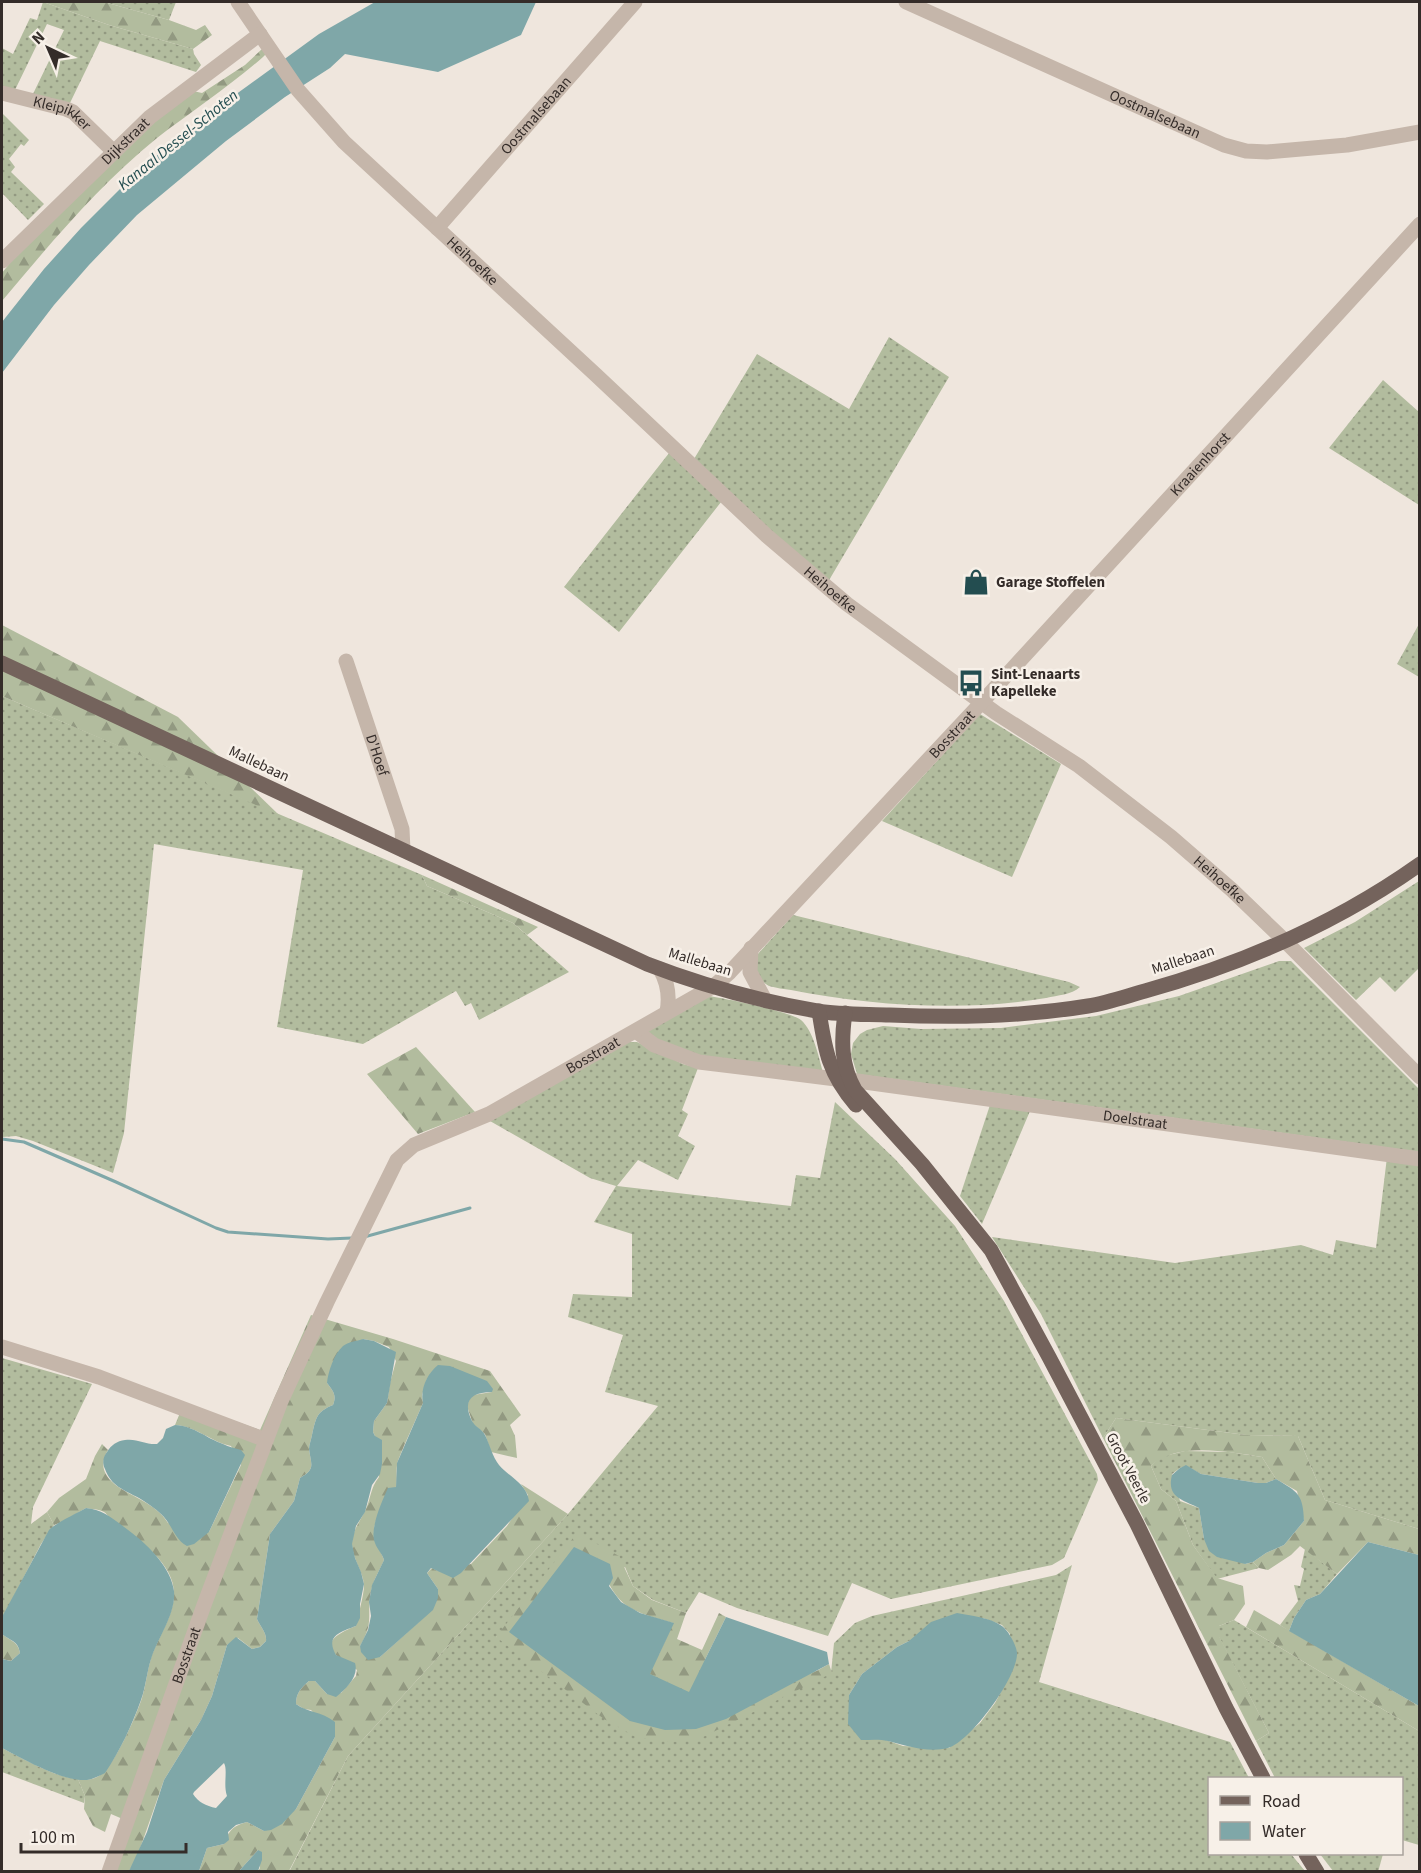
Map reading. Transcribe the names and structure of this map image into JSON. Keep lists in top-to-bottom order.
{
  "streets": {
    "main road": ["Mallebaan", "Groot Veerle"],
    "street": [
      "Oostmalsebaan",
      "Kleipikker",
      "Dijkstraat",
      "Heihoefke",
      "Kraaienhorst",
      "Bosstraat",
      "D'Hoef",
      "Doelstraat"
    ]
  },
  "crossings": [
    ["Oostmalsebaan", "Heihoefke"],
    ["Kleipikker", "Dijkstraat"],
    ["Dijkstraat", "Heihoefke"],
    ["Heihoefke", "Kraaienhorst"],
    ["Heihoefke", "Bosstraat"],
    ["Heihoefke", "Mallebaan"],
    ["Kraaienhorst", "Bosstraat"],
    ["Bosstraat", "Mallebaan"],
    ["Bosstraat", "Doelstraat"],
    ["D'Hoef", "Mallebaan"],
    ["Mallebaan", "Groot Veerle"],
    ["Doelstraat", "Groot Veerle"]
  ],
  "water": ["Kanaal Dessel-Schoten"],
  "places": {
    "shop": ["Garage Stoffelen"],
    "bus stop": ["Sint-Lenaarts Kapelleke"]
  },
  "legend": ["Road", "Water"],
  "scale_bar": "100 m",
  "north": "top left"
}
